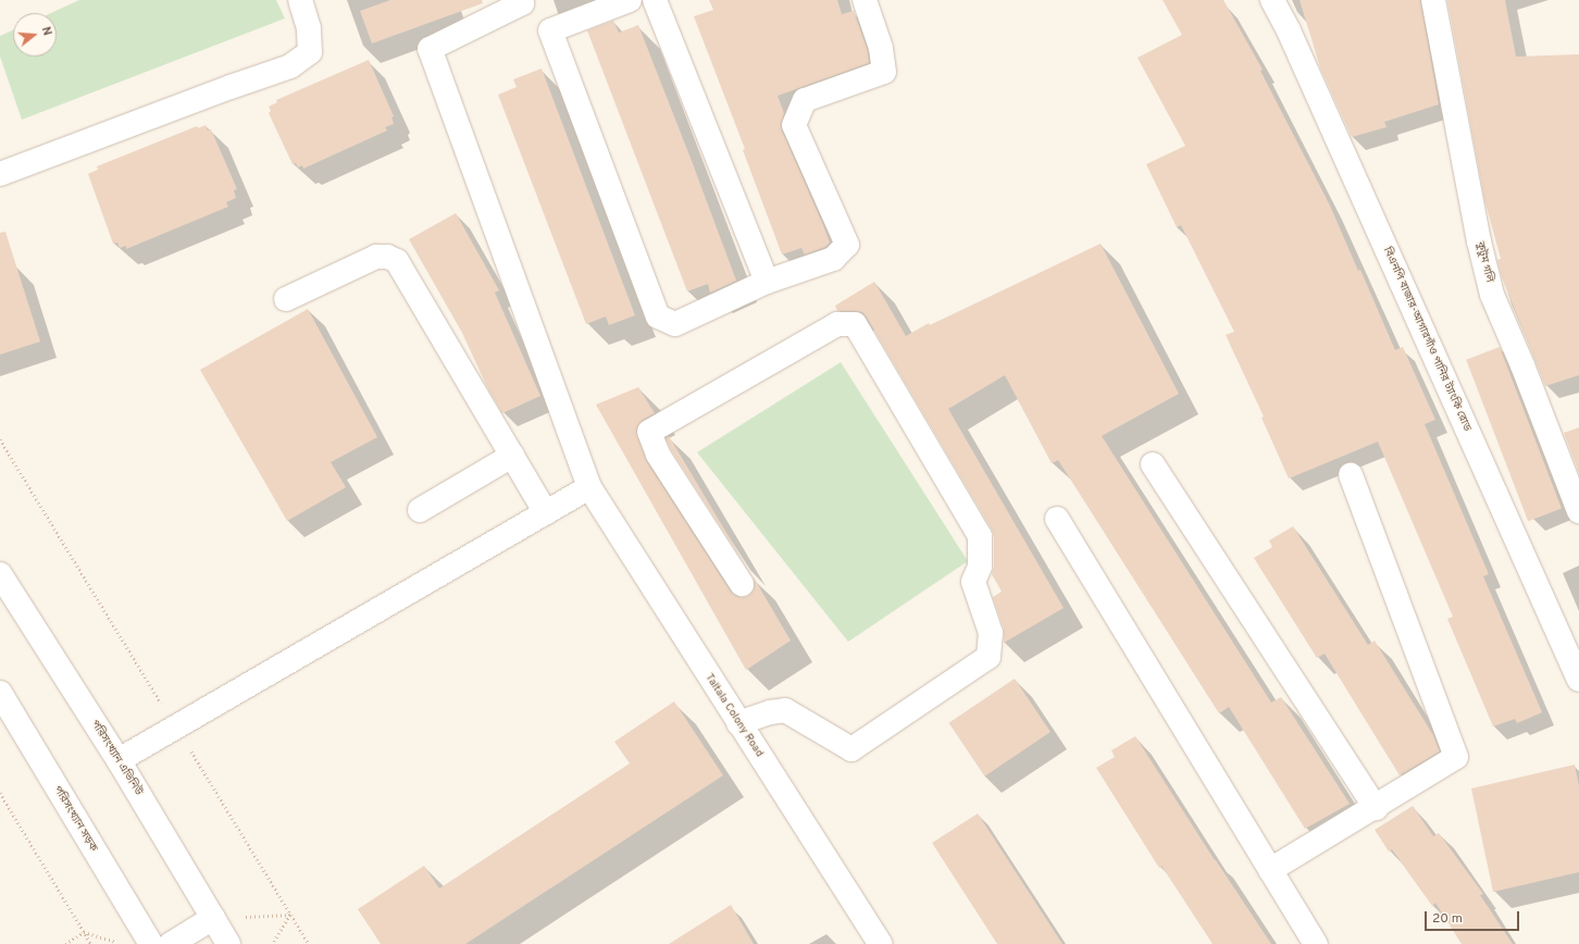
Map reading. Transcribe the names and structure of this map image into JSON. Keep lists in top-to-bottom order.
{
  "streets": {
    "street": [
      "কুটুম গলি",
      "বিএনপি বাজার-আগারগাঁও পানির ট্যাংকি রোড",
      "Taltala Colony Road",
      "পরিসংখ্যান এভিনিউ",
      "পরিসংখ্যান সড়ক"
    ]
  },
  "scale_bar": "20 m",
  "north": "right"
}
